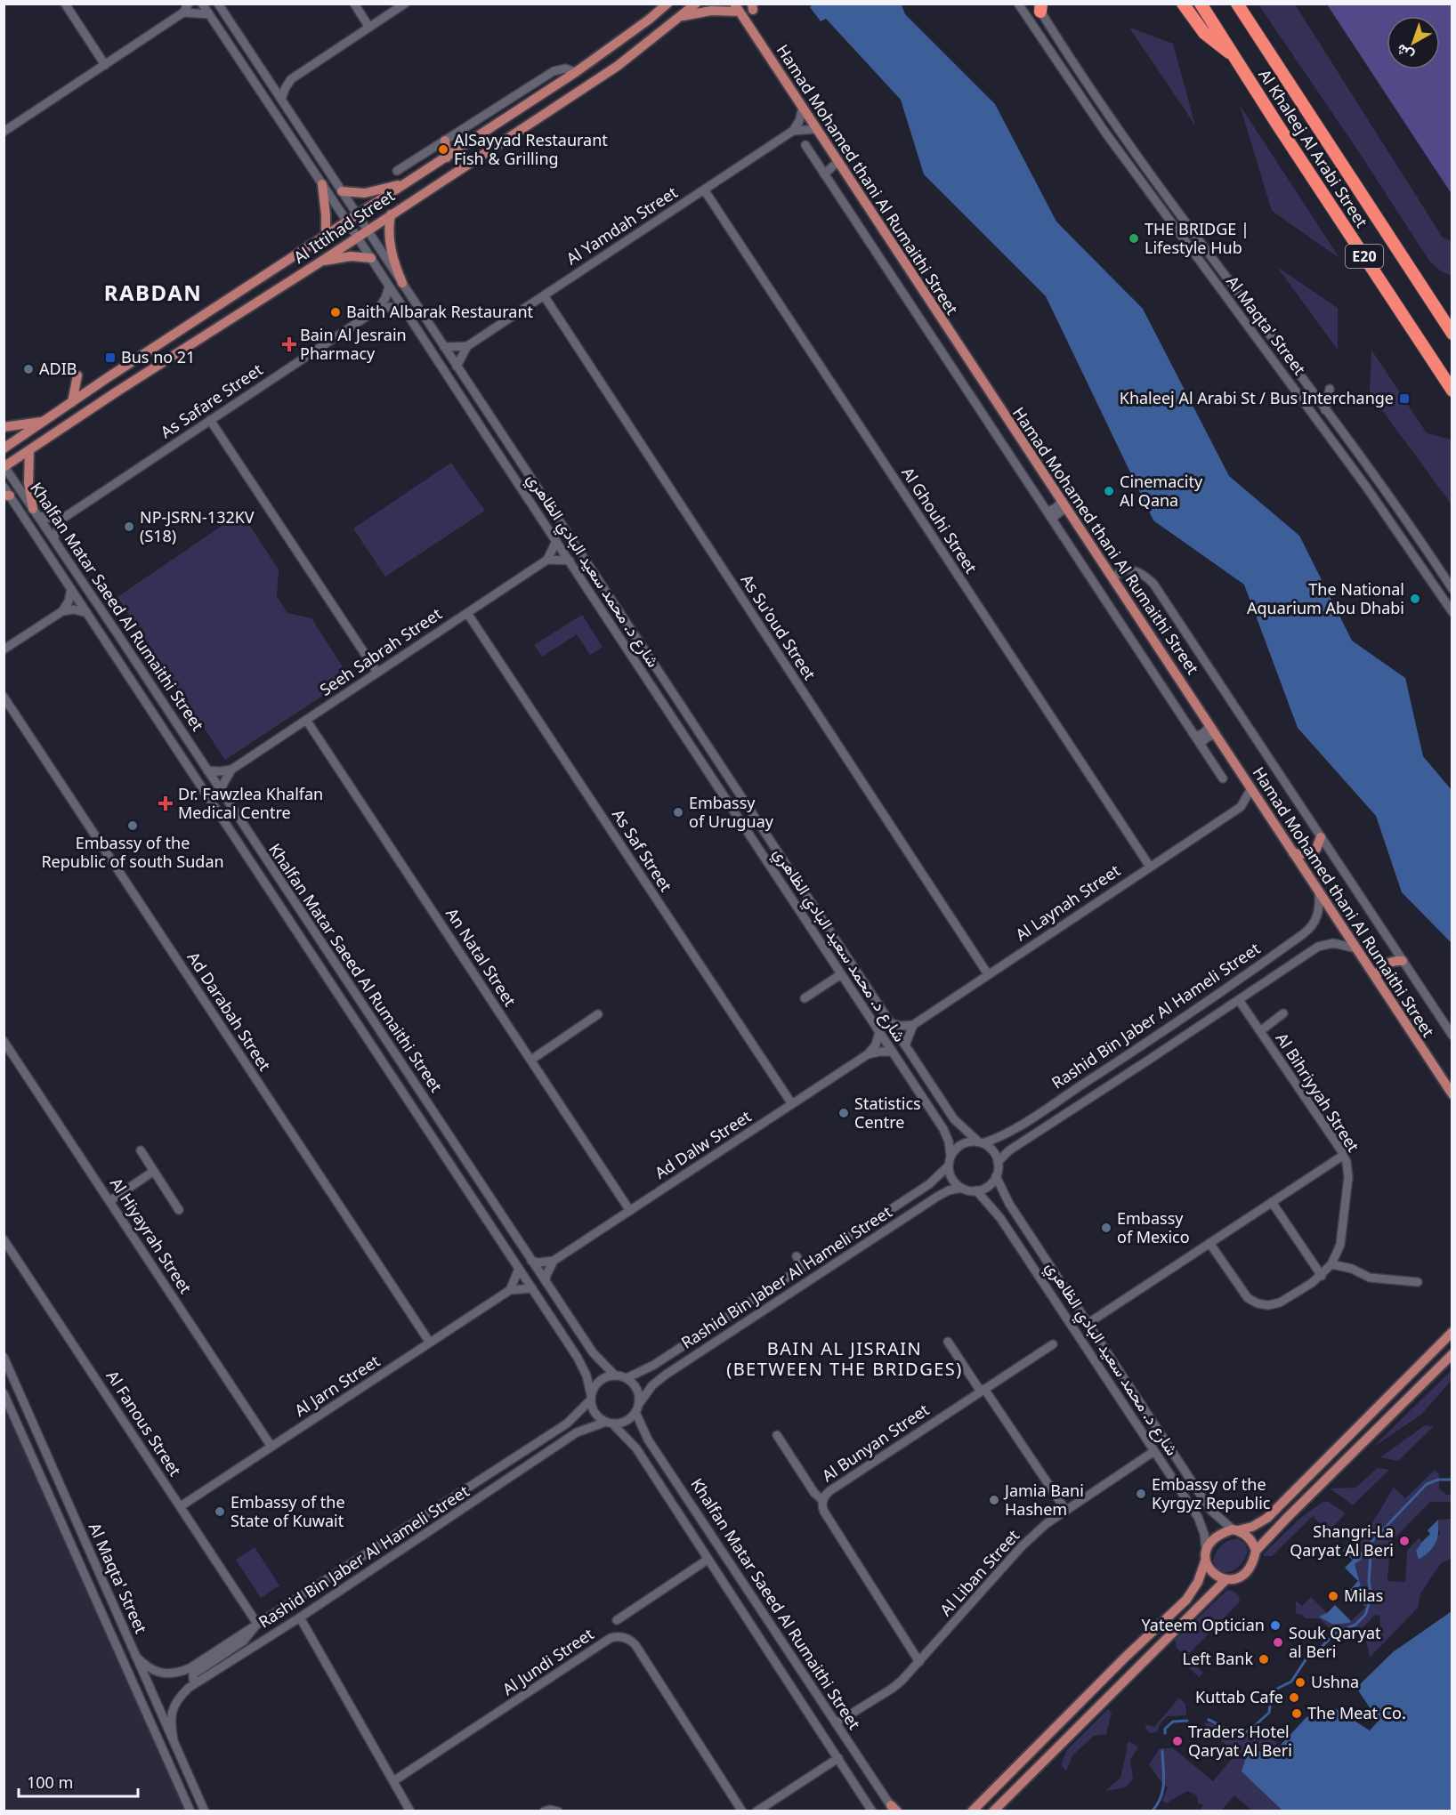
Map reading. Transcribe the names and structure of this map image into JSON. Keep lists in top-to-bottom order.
{
  "streets": {
    "highway": ["Al Khaleej Al Arabi Street", "E20"],
    "main road": ["Hamad Mohamed thani Al Rumaithi Street", "Al Ittihad Street"],
    "street": [
      "Al Yamdah Street",
      "Al Maqta' Street",
      "As Safare Street",
      "Al Ghouhi Street",
      "شارع د. محمد سعيد البادي الظاهري",
      "Khalfan Matar Saeed Al Rumaithi Street",
      "As Su'oud Street",
      "Seeh Sabrah Street",
      "As Saf Street",
      "Al Laynah Street",
      "An Natal Street",
      "Ad Darabah Street",
      "Rashid Bin Jaber Al Hameli Street",
      "Al Bihriyyah Street",
      "Ad Dalw Street",
      "Al Hiyayrah Street",
      "Al Jarn Street",
      "Al Fanous Street",
      "Al Bunyan Street",
      "Al Liban Street",
      "Al Jundi Street"
    ]
  },
  "crossings": [
    ["Hamad Mohamed thani Al Rumaithi Street", "Al Yamdah Street"],
    ["Hamad Mohamed thani Al Rumaithi Street", "Al Laynah Street"],
    ["Hamad Mohamed thani Al Rumaithi Street", "Rashid Bin Jaber Al Hameli Street"],
    ["Al Yamdah Street", "Al Ghouhi Street"],
    ["Al Yamdah Street", "شارع د. محمد سعيد البادي الظاهري"],
    ["Al Yamdah Street", "As Su'oud Street"],
    ["Al Ittihad Street", "شارع د. محمد سعيد البادي الظاهري"],
    ["Al Ittihad Street", "Khalfan Matar Saeed Al Rumaithi Street"],
    ["Al Maqta' Street", "Rashid Bin Jaber Al Hameli Street"],
    ["Al Ghouhi Street", "Al Laynah Street"],
    ["شارع د. محمد سعيد البادي الظاهري", "Seeh Sabrah Street"],
    ["شارع د. محمد سعيد البادي الظاهري", "Rashid Bin Jaber Al Hameli Street"],
    ["شارع د. محمد سعيد البادي الظاهري", "Ad Dalw Street"],
    ["شارع د. محمد سعيد البادي الظاهري", "Al Liban Street"],
    ["Khalfan Matar Saeed Al Rumaithi Street", "Seeh Sabrah Street"],
    ["Khalfan Matar Saeed Al Rumaithi Street", "Rashid Bin Jaber Al Hameli Street"],
    ["Khalfan Matar Saeed Al Rumaithi Street", "Al Jarn Street"],
    ["Khalfan Matar Saeed Al Rumaithi Street", "Al Liban Street"],
    ["As Su'oud Street", "Al Laynah Street"],
    ["Seeh Sabrah Street", "As Saf Street"],
    ["Seeh Sabrah Street", "An Natal Street"],
    ["As Saf Street", "Ad Dalw Street"],
    ["An Natal Street", "Ad Dalw Street"],
    ["Ad Darabah Street", "Al Jarn Street"],
    ["Rashid Bin Jaber Al Hameli Street", "Al Bihriyyah Street"],
    ["Rashid Bin Jaber Al Hameli Street", "Al Fanous Street"],
    ["Al Hiyayrah Street", "Al Jarn Street"],
    ["Al Jarn Street", "Al Fanous Street"],
    ["Al Bunyan Street", "Al Liban Street"]
  ],
  "districts": ["RABDAN", "BAIN AL JISRAIN (BETWEEN THE BRIDGES)"],
  "places": {
    "other": [
      "AlSayyad Restaurant Fish & Grilling",
      "THE BRIDGE | Lifestyle Hub",
      "Baith Albarak Restaurant",
      "ADIB",
      "Cinemacity Al Qana",
      "NP-JSRN-132KV (S18)",
      "The National Aquarium Abu Dhabi",
      "Embassy of Uruguay",
      "Embassy of the Republic of south Sudan",
      "Statistics Centre",
      "Embassy of Mexico",
      "Embassy of the Kyrgyz Republic",
      "Jamia Bani Hashem",
      "Embassy of the State of Kuwait",
      "Shangri-La Qaryat Al Beri",
      "Milas",
      "Yateem Optician",
      "Souk Qaryat al Beri",
      "Left Bank",
      "Ushna",
      "Kuttab Cafe",
      "The Meat Co.",
      "Traders Hotel Qaryat Al Beri"
    ],
    "health": ["Bain Al Jesrain Pharmacy", "Dr. Fawzlea Khalfan Medical Centre"],
    "transit": ["Bus no 21", "Khaleej Al Arabi St / Bus Interchange"]
  },
  "scale_bar": "100 m",
  "north": "bottom left"
}
